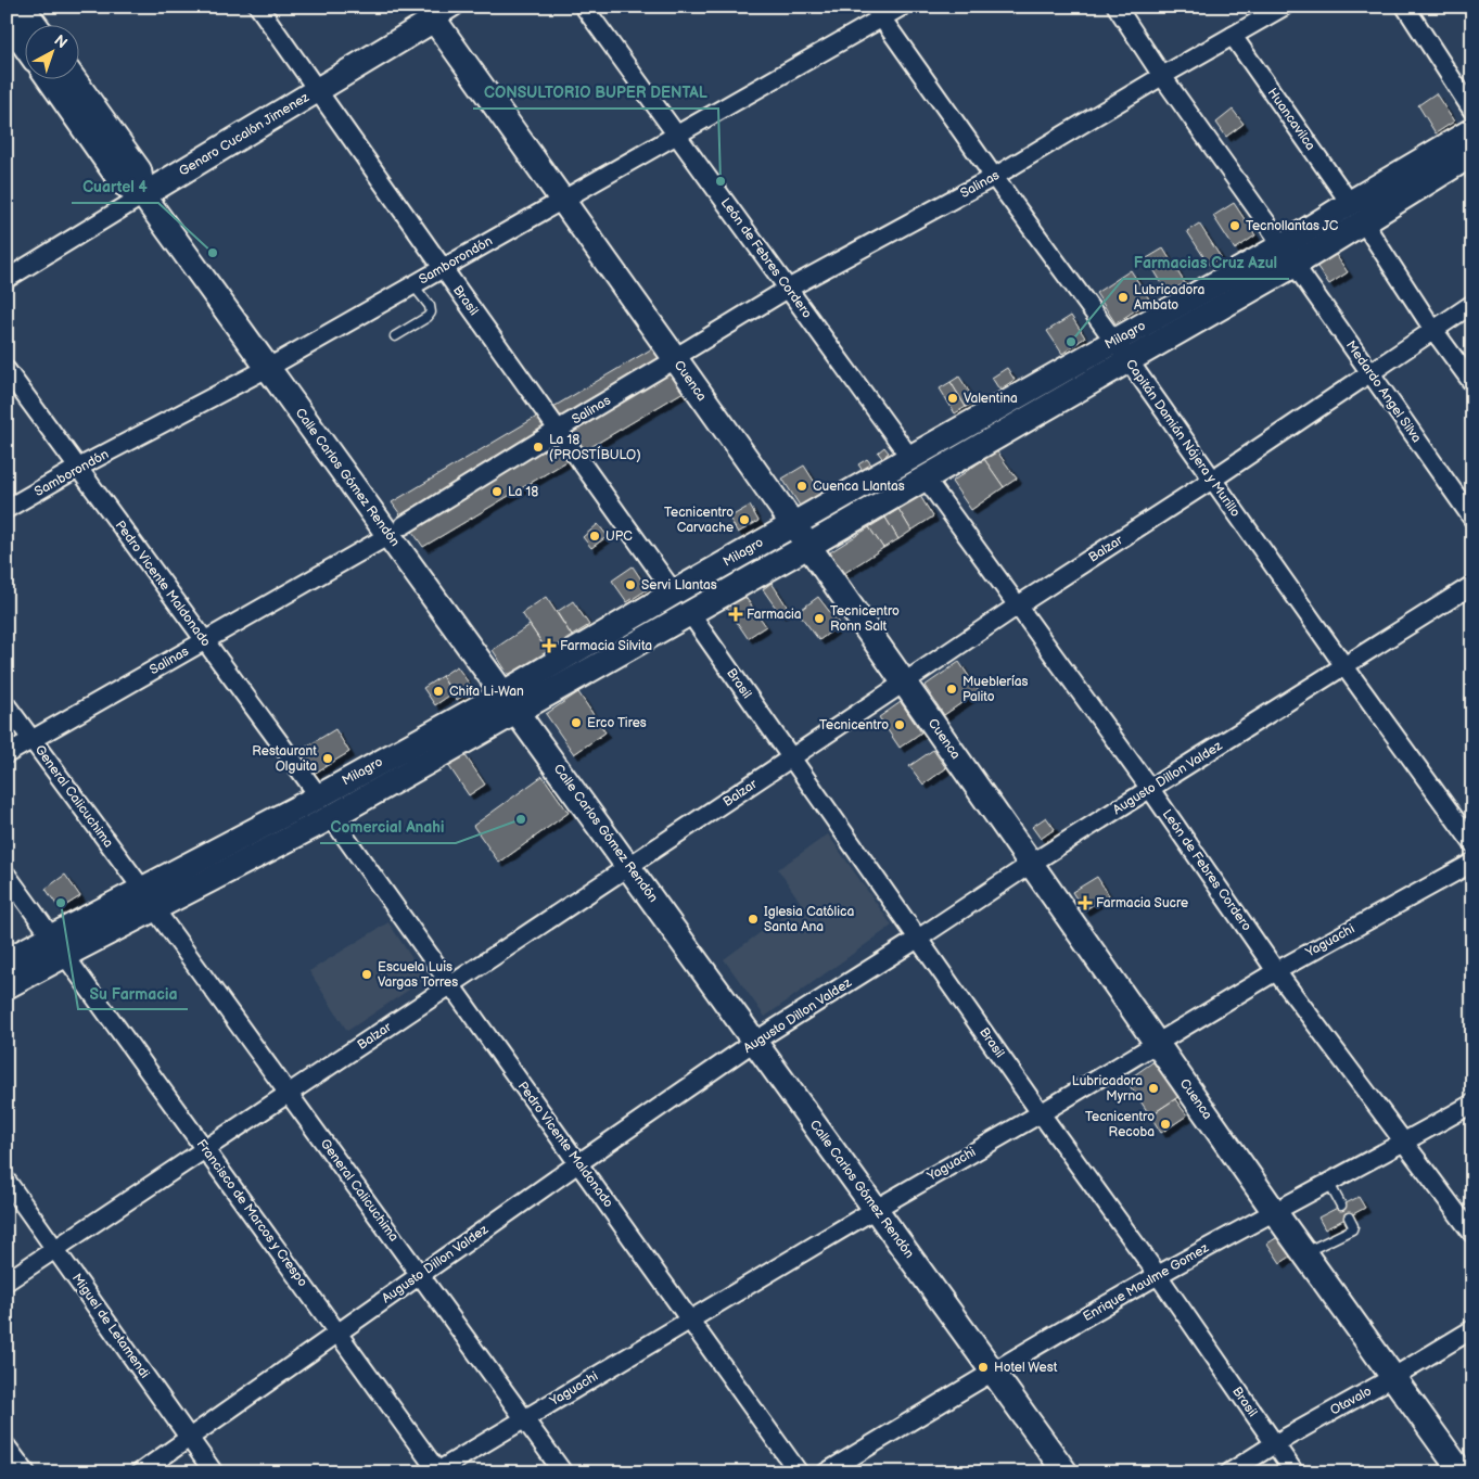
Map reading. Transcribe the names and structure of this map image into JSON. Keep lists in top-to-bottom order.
{
  "streets": {
    "main road": [
      "Genaro Cucalón Jimenez",
      "Milagro",
      "Cuenca",
      "Calle Carlos Gómez Rendón"
    ],
    "street": [
      "Huancavilca",
      "Salinas",
      "León de Febres Cordero",
      "Samborondón",
      "Brasil",
      "Medardo Angel Silva",
      "Capitán Damián Nájera y Murillo",
      "Balzar",
      "Pedro Vicente Maldonado",
      "Augusto Dillon Valdez",
      "General Calicuchima",
      "Yaguachi",
      "Francisco de Marcos y Crespo",
      "Enrique Maulme Gomez",
      "Miguel de Letamendi",
      "Otavalo"
    ]
  },
  "crossings": [
    ["Huancavilca", "Salinas"],
    ["Huancavilca", "Milagro"],
    ["Huancavilca", "Balzar"],
    ["Genaro Cucalón Jimenez", "Brasil"],
    ["Genaro Cucalón Jimenez", "Cuenca"],
    ["Genaro Cucalón Jimenez", "Calle Carlos Gómez Rendón"],
    ["Salinas", "León de Febres Cordero"],
    ["Salinas", "Brasil"],
    ["Salinas", "Cuenca"],
    ["Salinas", "Medardo Angel Silva"],
    ["Salinas", "Capitán Damián Nájera y Murillo"],
    ["Salinas", "Calle Carlos Gómez Rendón"],
    ["Salinas", "Pedro Vicente Maldonado"],
    ["Salinas", "General Calicuchima"],
    ["León de Febres Cordero", "Samborondón"],
    ["León de Febres Cordero", "Milagro"],
    ["León de Febres Cordero", "Balzar"],
    ["León de Febres Cordero", "Augusto Dillon Valdez"],
    ["León de Febres Cordero", "Yaguachi"],
    ["León de Febres Cordero", "Enrique Maulme Gomez"],
    ["Samborondón", "Brasil"],
    ["Samborondón", "Cuenca"],
    ["Samborondón", "Capitán Damián Nájera y Murillo"],
    ["Samborondón", "Calle Carlos Gómez Rendón"],
    ["Samborondón", "Pedro Vicente Maldonado"],
    ["Brasil", "Milagro"],
    ["Brasil", "Balzar"],
    ["Brasil", "Augusto Dillon Valdez"],
    ["Brasil", "Yaguachi"],
    ["Brasil", "Enrique Maulme Gomez"],
    ["Brasil", "Otavalo"],
    ["Milagro", "Cuenca"],
    ["Milagro", "Medardo Angel Silva"],
    ["Milagro", "Capitán Damián Nájera y Murillo"],
    ["Milagro", "Calle Carlos Gómez Rendón"],
    ["Milagro", "Pedro Vicente Maldonado"],
    ["Milagro", "General Calicuchima"],
    ["Milagro", "Francisco de Marcos y Crespo"],
    ["Cuenca", "Balzar"],
    ["Cuenca", "Augusto Dillon Valdez"],
    ["Cuenca", "Yaguachi"],
    ["Cuenca", "Enrique Maulme Gomez"],
    ["Cuenca", "Otavalo"],
    ["Medardo Angel Silva", "Balzar"],
    ["Capitán Damián Nájera y Murillo", "Balzar"],
    ["Capitán Damián Nájera y Murillo", "Augusto Dillon Valdez"],
    ["Calle Carlos Gómez Rendón", "Balzar"],
    ["Calle Carlos Gómez Rendón", "Augusto Dillon Valdez"],
    ["Calle Carlos Gómez Rendón", "Yaguachi"],
    ["Calle Carlos Gómez Rendón", "Enrique Maulme Gomez"],
    ["Balzar", "Pedro Vicente Maldonado"],
    ["Balzar", "General Calicuchima"],
    ["Balzar", "Francisco de Marcos y Crespo"],
    ["Balzar", "Miguel de Letamendi"],
    ["Pedro Vicente Maldonado", "Augusto Dillon Valdez"],
    ["Pedro Vicente Maldonado", "Yaguachi"],
    ["Augusto Dillon Valdez", "General Calicuchima"],
    ["Augusto Dillon Valdez", "Francisco de Marcos y Crespo"],
    ["Augusto Dillon Valdez", "Miguel de Letamendi"],
    ["General Calicuchima", "Yaguachi"],
    ["Yaguachi", "Francisco de Marcos y Crespo"]
  ],
  "places": {
    "other": [
      "CONSULTORIO BUPER DENTAL",
      "Tecnollantas JC",
      "Cuartel 4",
      "Lubricadora Ambato",
      "Farmacias Cruz Azul",
      "Valentina",
      "La 18 (PROSTÍBULO)",
      "Cuenca Llantas",
      "La 18",
      "Tecnicentro Carvache",
      "UPC",
      "Servi Llantas",
      "Tecnicentro Ronn Salt",
      "Mueblerías Palito",
      "Chifa Li-Wan",
      "Erco Tires",
      "Tecnicentro",
      "Restaurant Olguita",
      "Comercial Anahi",
      "Su Farmacia",
      "Iglesia Católica Santa Ana",
      "Escuela Luis Vargas Torres",
      "Lubricadora Myrna",
      "Tecnicentro Recoba",
      "Hotel West"
    ],
    "health": ["Farmacia", "Farmacia Silvita", "Farmacia Sucre"]
  },
  "north": "top right"
}
